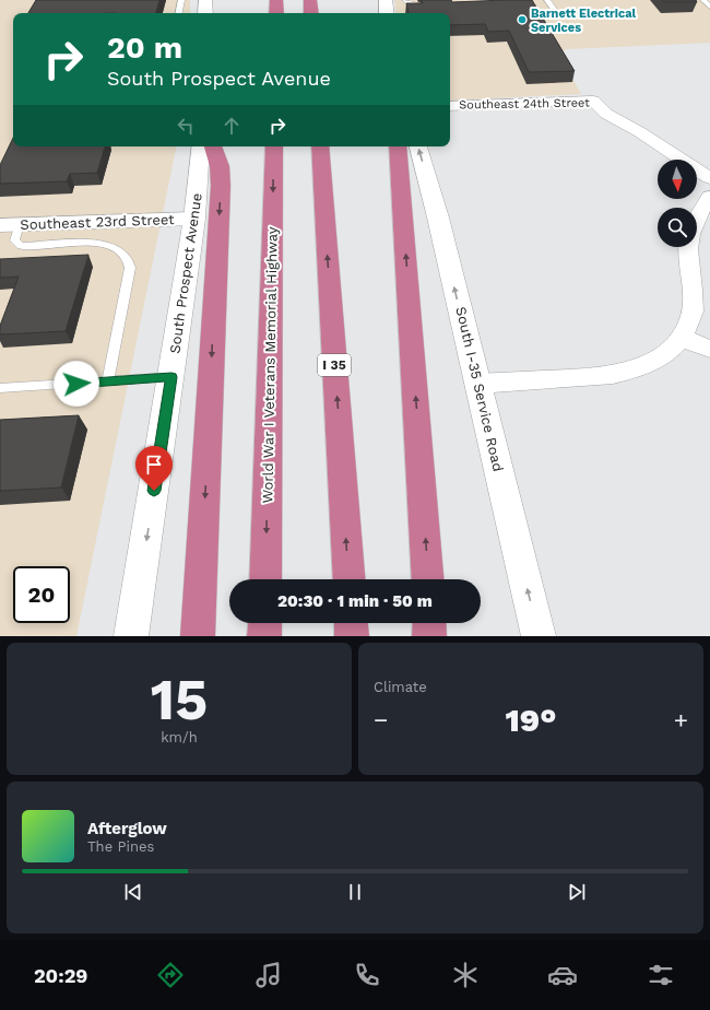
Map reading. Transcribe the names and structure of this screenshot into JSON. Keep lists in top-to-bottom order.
{
  "streets": {
    "highway": ["World War I Veterans Memorial Highway", "I 35"],
    "main road": ["South Prospect Avenue", "South I-35 Service Road"],
    "street": ["Southeast 24th Street", "Southeast 23rd Street"]
  },
  "crossings": [
    ["Southeast 23rd Street", "South Prospect Avenue"]
  ],
  "one_way": ["South Prospect Avenue", "South I-35 Service Road"],
  "places": ["Barnett Electrical Services"],
  "north": "bottom",
  "page": {
    "turn": ["20 m", "South Prospect Avenue"],
    "limit": "20",
    "trip": "20:30 · 1 min · 50 m",
    "tile": [
      ["15", "km/h"],
      "Climate"
    ],
    "heat": ["−", "19°", "+"],
    "song": ["Afterglow", "The Pines"],
    "tabs": "20:29"
  }
}
